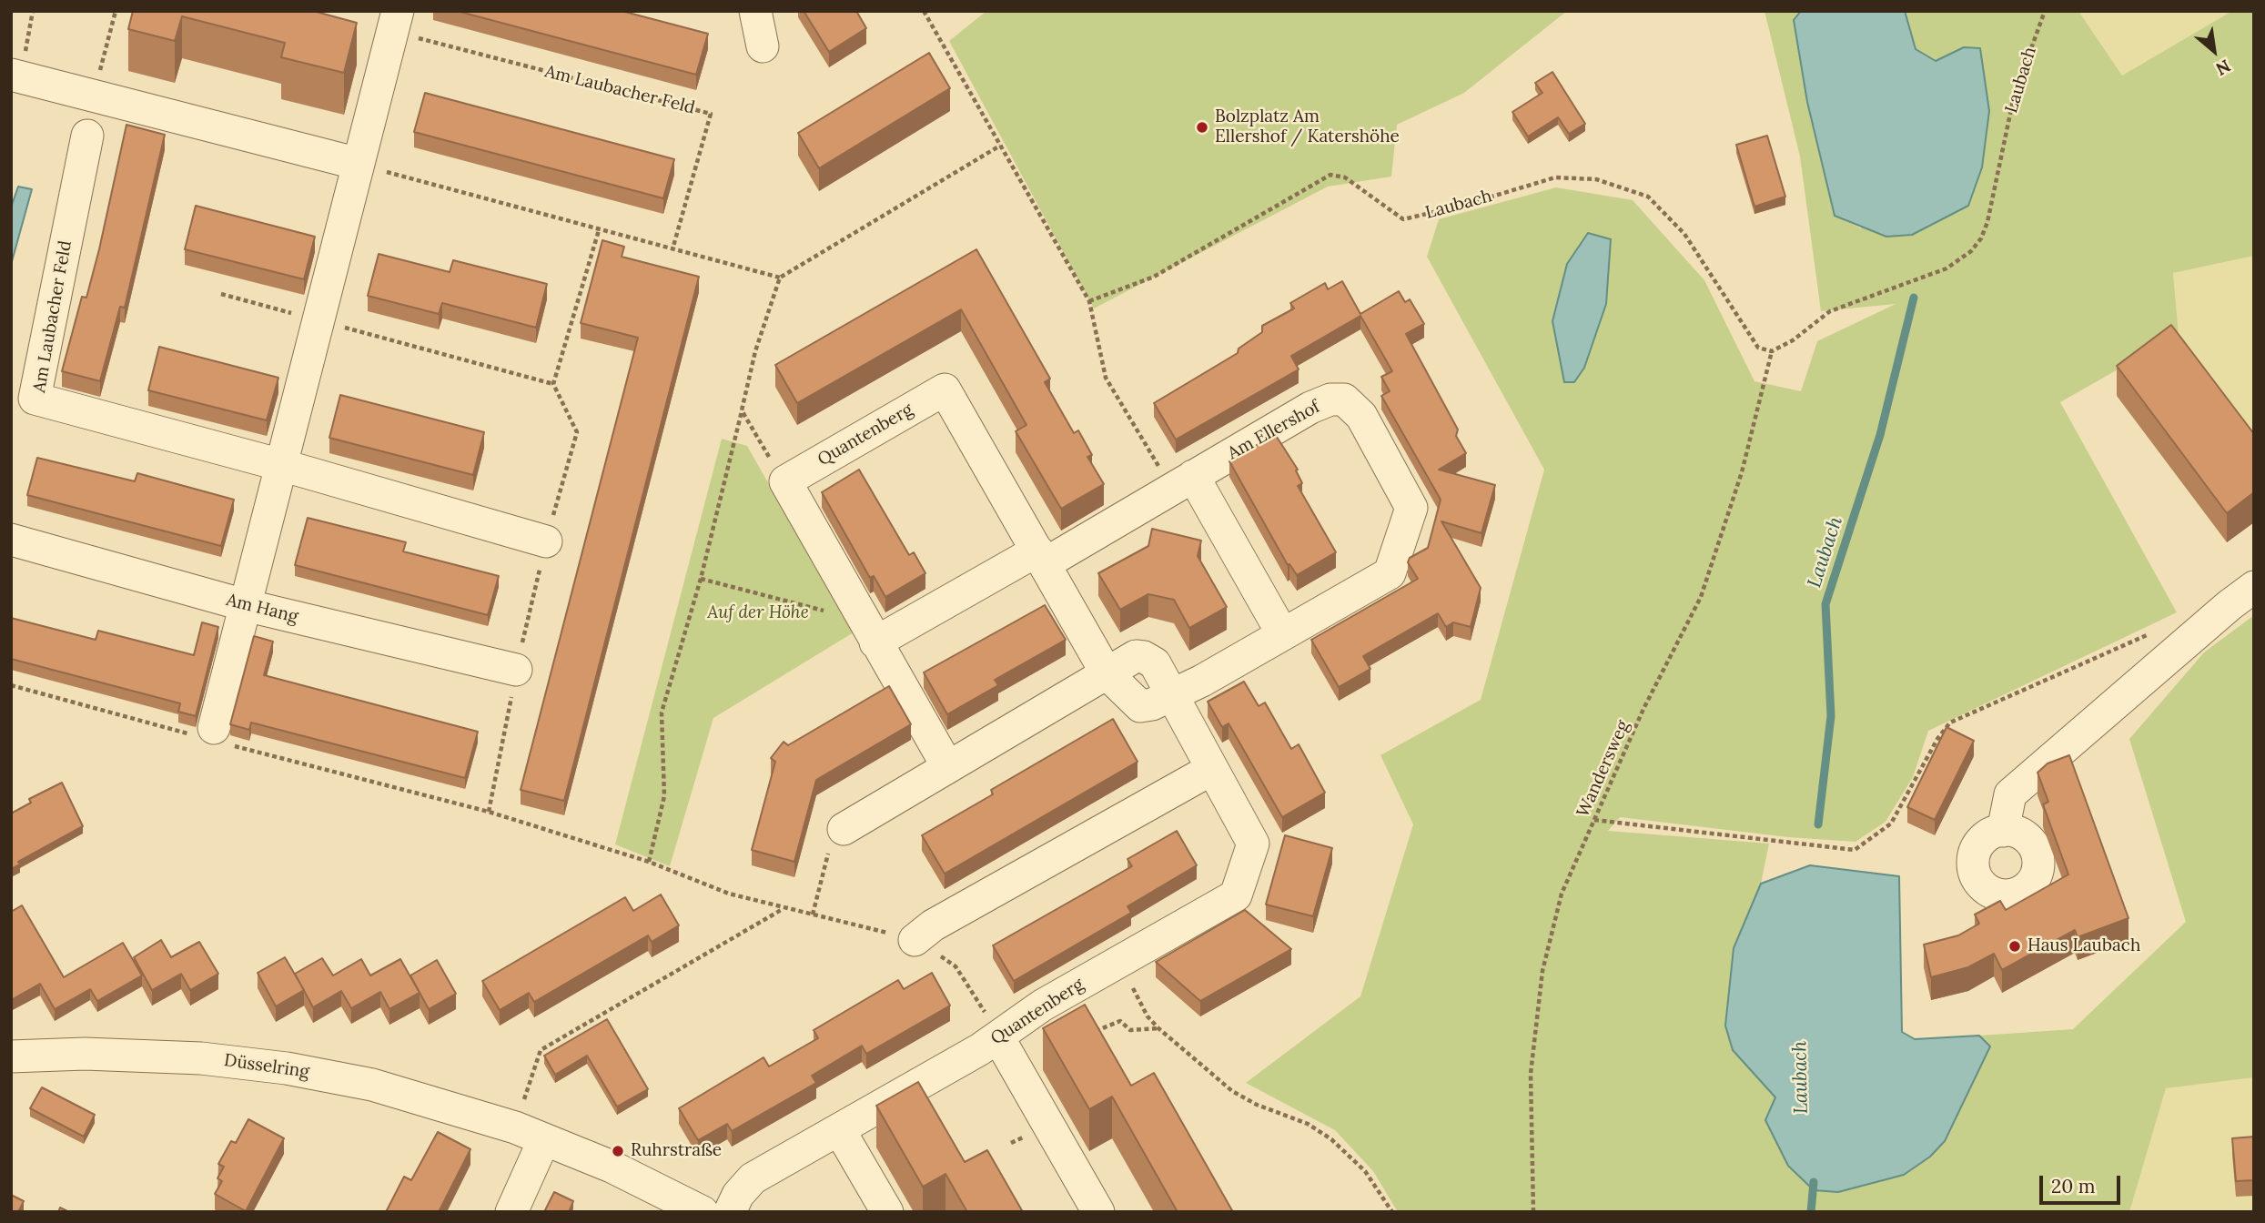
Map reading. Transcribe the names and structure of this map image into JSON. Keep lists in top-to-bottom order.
{
  "streets": {
    "street": [
      "Am Laubacher Feld",
      "Am Ellershof",
      "Quantenberg",
      "Am Hang",
      "Düsselring"
    ],
    "path": ["Laubach", "Wandersweg"]
  },
  "crossings": [
    ["Laubach", "Wandersweg"],
    ["Am Ellershof", "Quantenberg"]
  ],
  "water": ["Laubach"],
  "parks": ["Auf der Höhe"],
  "places": ["Bolzplatz Am Ellershof / Katershöhe", "Haus Laubach", "Ruhrstraße"],
  "scale_bar": "20 m",
  "north": "bottom right"
}
